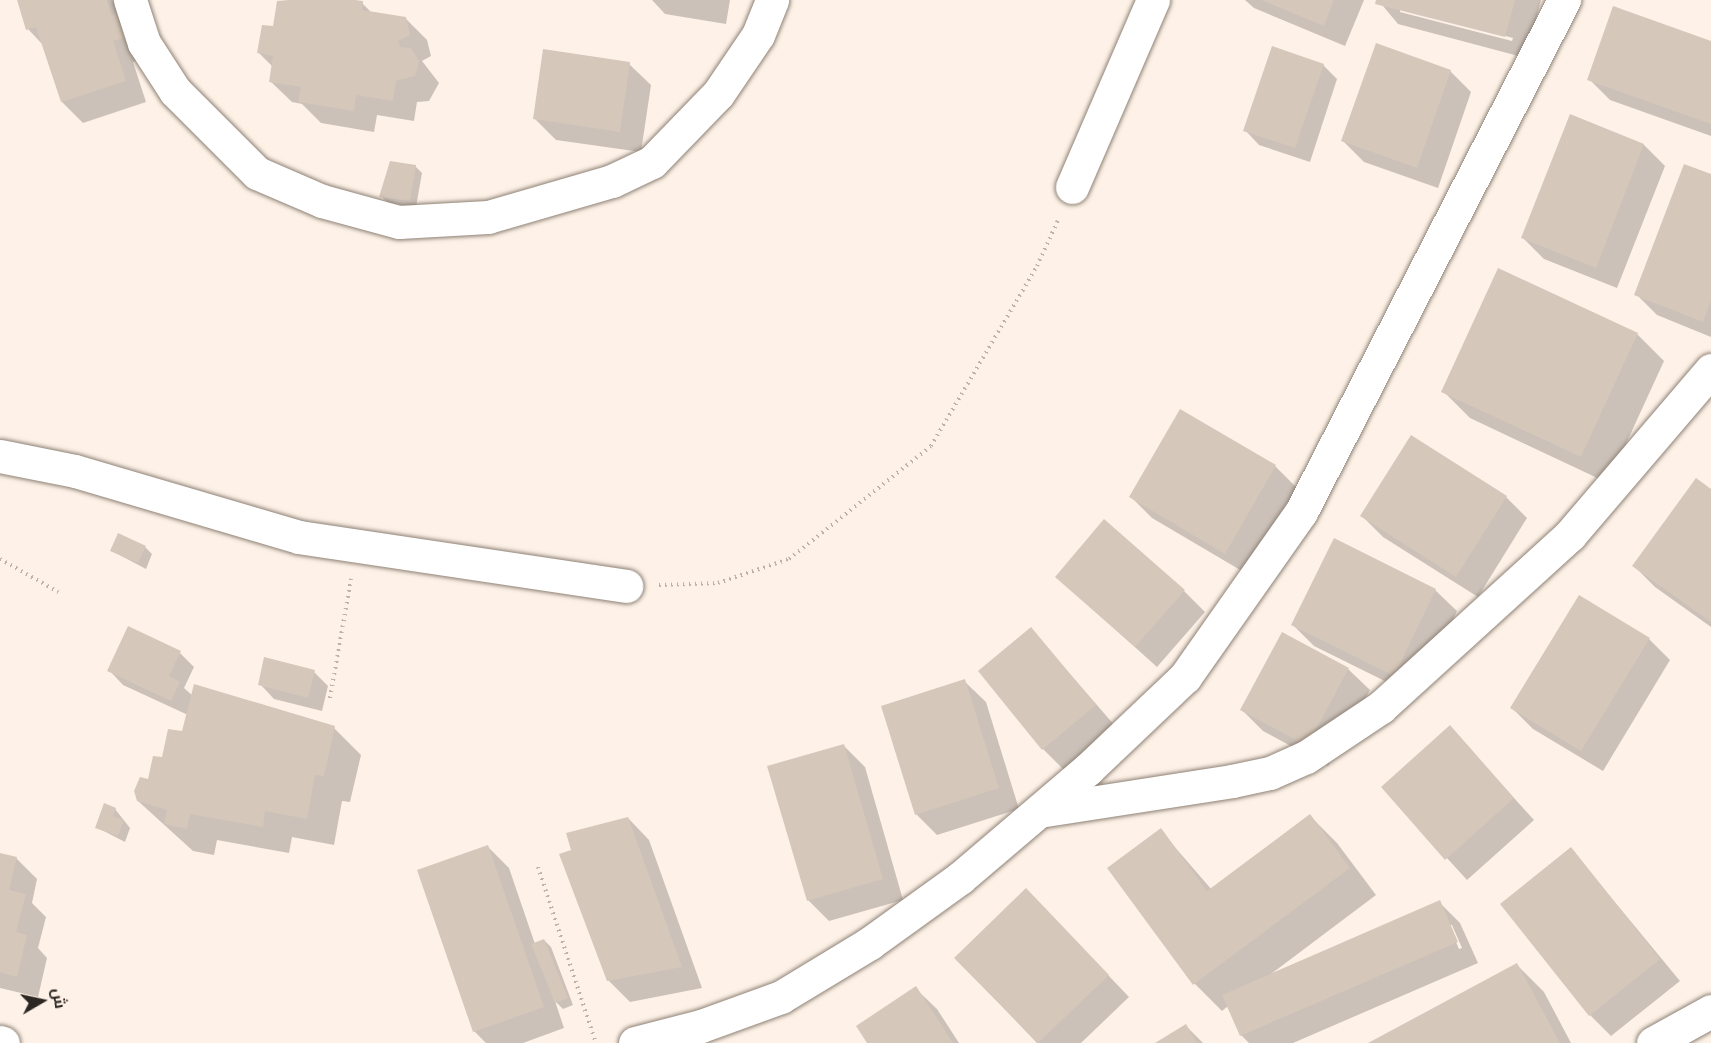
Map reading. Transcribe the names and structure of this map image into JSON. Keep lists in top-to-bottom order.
{
  "north": "right"
}
